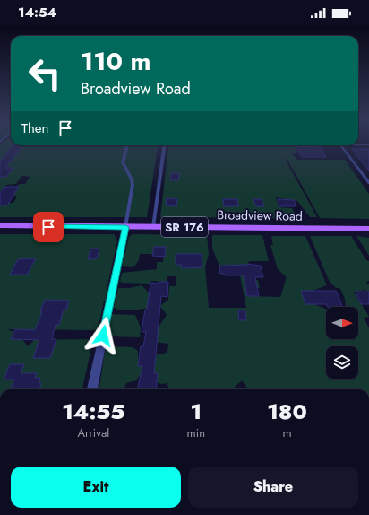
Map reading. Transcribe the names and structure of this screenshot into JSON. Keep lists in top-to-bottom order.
{
  "streets": {
    "main road": ["Broadview Road", "SR 176"]
  },
  "north": "right",
  "page": {
    "status": "14:54",
    "turn": ["110 m", "Broadview Road"],
    "then": "Then",
    "eta": [
      "14:55",
      "Arrival",
      "1",
      "min",
      "180",
      "m"
    ],
    "buttons": ["Exit", "Share"]
  }
}
